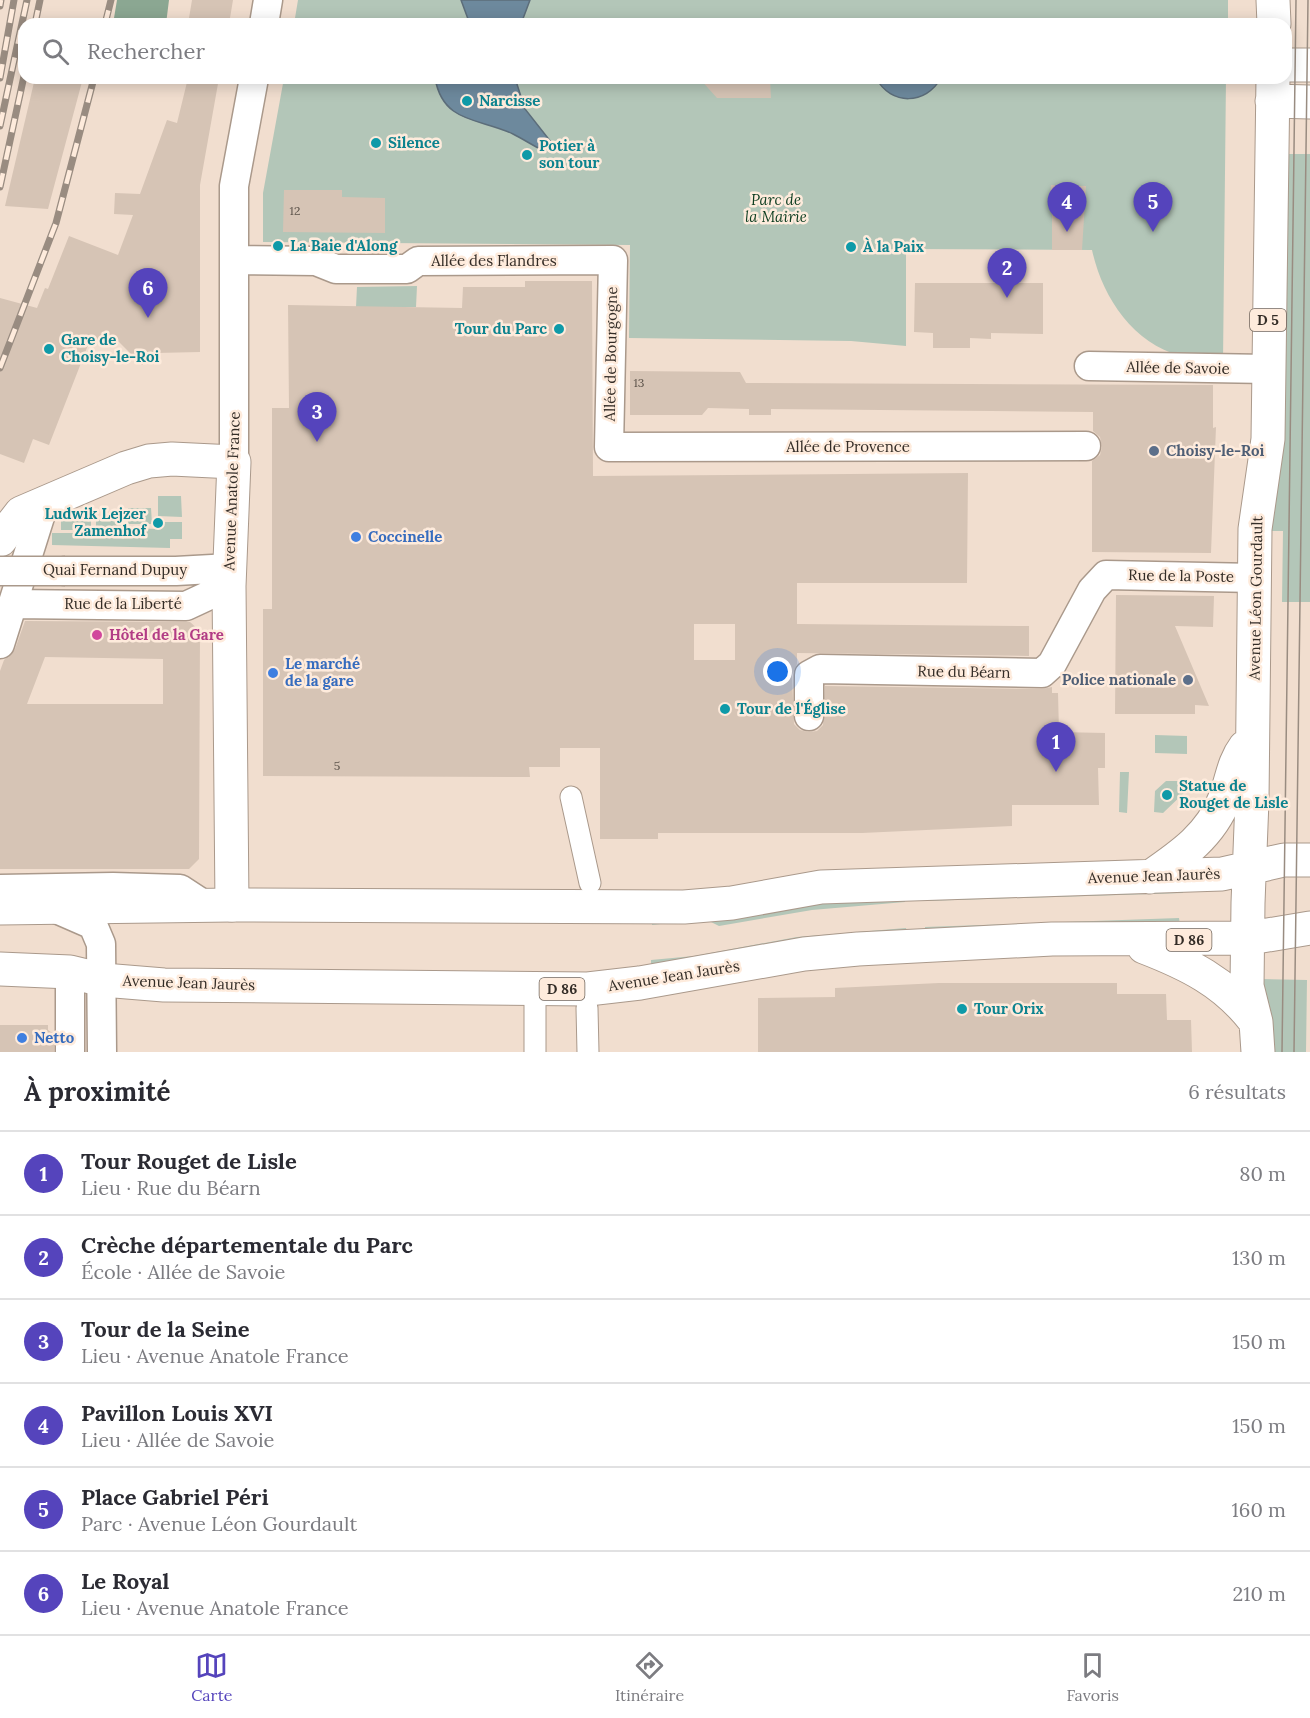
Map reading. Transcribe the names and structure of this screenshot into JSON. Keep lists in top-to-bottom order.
{
  "streets": {
    "main road": [
      "D 5",
      "Avenue Anatole France",
      "Avenue Léon Gourdault",
      "Avenue Jean Jaurès",
      "D 86"
    ],
    "street": [
      "Allée des Flandres",
      "Allée de Bourgogne",
      "Allée de Savoie",
      "Allée de Provence",
      "Quai Fernand Dupuy",
      "Rue de la Poste",
      "Rue de la Liberté",
      "Rue du Béarn"
    ]
  },
  "crossings": [
    ["Allée des Flandres", "Allée de Bourgogne"],
    ["Allée des Flandres", "Avenue Anatole France"],
    ["D 5", "Avenue Léon Gourdault"],
    ["D 5", "Avenue Jean Jaurès"],
    ["Allée de Bourgogne", "Allée de Provence"],
    ["Allée de Savoie", "Avenue Léon Gourdault"],
    ["Avenue Anatole France", "Quai Fernand Dupuy"],
    ["Avenue Anatole France", "Rue de la Liberté"],
    ["Avenue Anatole France", "Avenue Jean Jaurès"],
    ["Quai Fernand Dupuy", "Rue de la Liberté"],
    ["Rue de la Poste", "Avenue Léon Gourdault"],
    ["Rue de la Poste", "Rue du Béarn"],
    ["Avenue Léon Gourdault", "Avenue Jean Jaurès"]
  ],
  "parks": ["Parc de la Mairie"],
  "places": [
    "Narcisse",
    "Silence",
    "Potier à son tour",
    "La Baie d'Along",
    "À la Paix",
    "Tour du Parc",
    "Gare de Choisy-le-Roi",
    "Choisy-le-Roi",
    "Ludwik Lejzer Zamenhof",
    "Coccinelle",
    "Hôtel de la Gare",
    "Le marché de la gare",
    "Police nationale",
    "Tour de l'Église",
    "Statue de Rouget de Lisle",
    "Tour Orix",
    "Netto"
  ],
  "house_numbers": ["12", "13", "5"],
  "page": {
    "search": "Rechercher",
    "pins": [
      "4",
      "5",
      "2",
      "6",
      "3",
      "1"
    ],
    "heading": ["À proximité", "6 résultats"],
    "list": [
      {
        "mark": "1",
        "name": "Tour Rouget de Lisle",
        "note": "Lieu · Rue du Béarn",
        "value": "80 m"
      },
      {
        "mark": "2",
        "name": "Crèche départementale du Parc",
        "note": "École · Allée de Savoie",
        "value": "130 m"
      },
      {
        "mark": "3",
        "name": "Tour de la Seine",
        "note": "Lieu · Avenue Anatole France",
        "value": "150 m"
      },
      {
        "mark": "4",
        "name": "Pavillon Louis XVI",
        "note": "Lieu · Allée de Savoie",
        "value": "150 m"
      },
      {
        "mark": "5",
        "name": "Place Gabriel Péri",
        "note": "Parc · Avenue Léon Gourdault",
        "value": "160 m"
      },
      {
        "mark": "6",
        "name": "Le Royal",
        "note": "Lieu · Avenue Anatole France",
        "value": "210 m"
      }
    ],
    "nav": ["Carte", "Itinéraire", "Favoris"]
  }
}
